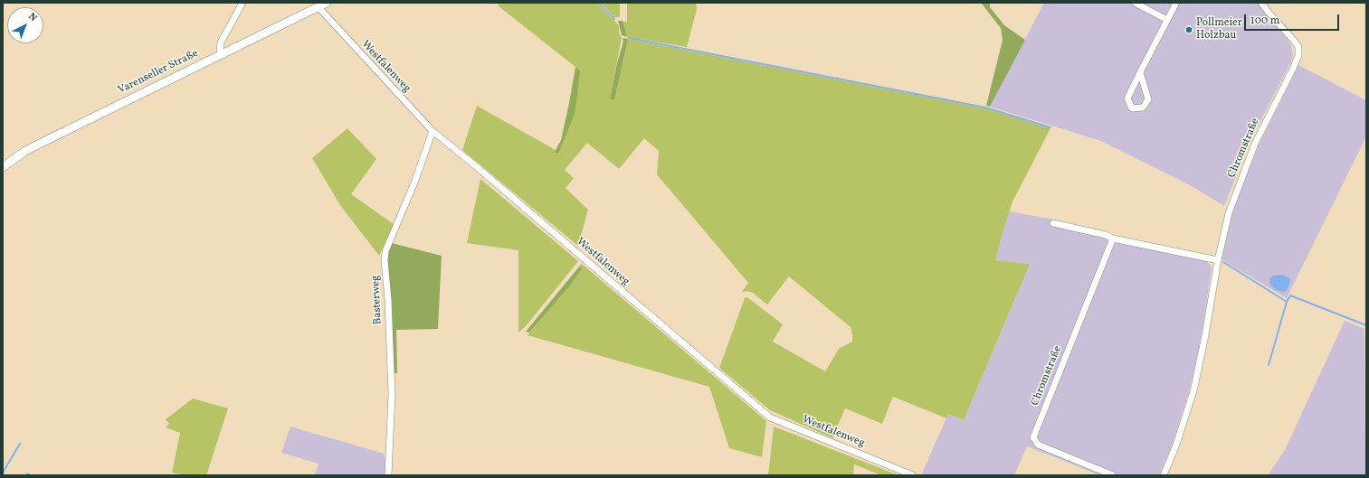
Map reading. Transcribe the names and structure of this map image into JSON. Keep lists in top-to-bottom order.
{
  "streets": {
    "main road": ["Varenseller Straße"],
    "street": ["Westfalenweg", "Chromstraße", "Basterweg"]
  },
  "crossings": [
    ["Westfalenweg", "Varenseller Straße"],
    ["Westfalenweg", "Basterweg"]
  ],
  "places": ["Pollmeier Holzbau"],
  "scale_bar": "100 m",
  "north": "top right"
}
